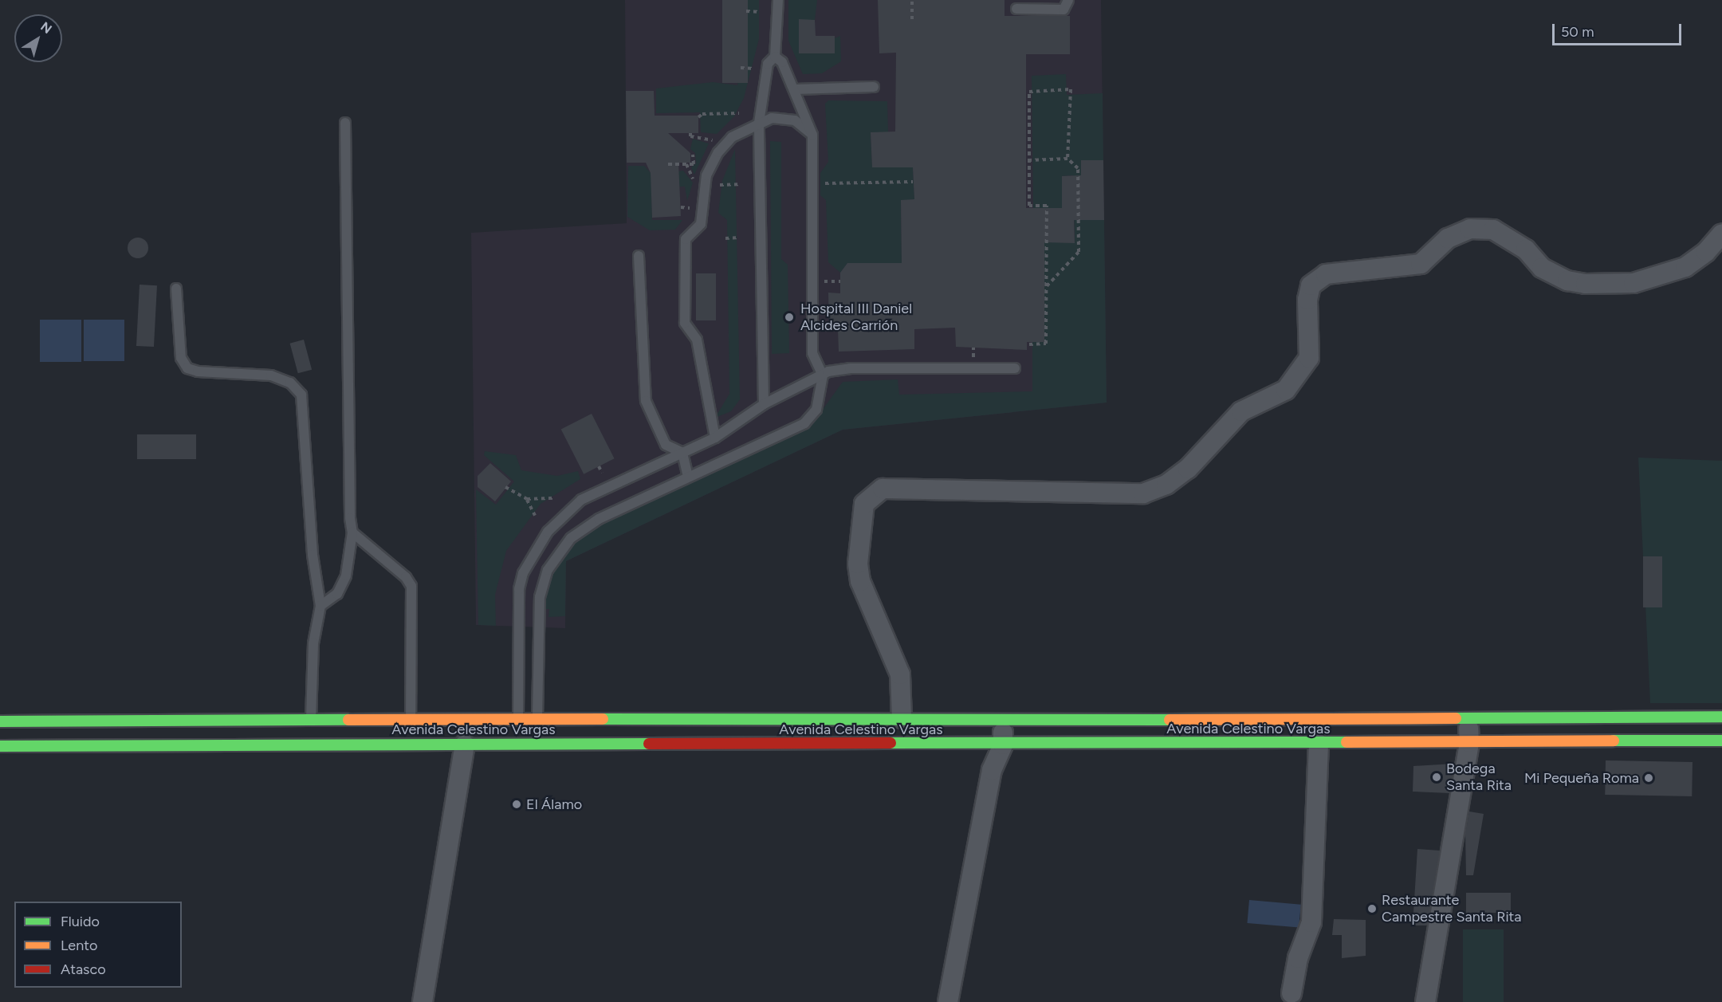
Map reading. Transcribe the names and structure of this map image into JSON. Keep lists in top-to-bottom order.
{
  "streets": {
    "highway": ["Avenida Celestino Vargas"]
  },
  "places": [
    "Hospital III Daniel Alcides Carrión",
    "Bodega Santa Rita",
    "Mi Pequeña Roma",
    "El Álamo",
    "Restaurante Campestre Santa Rita"
  ],
  "legend": ["Fluido", "Lento", "Atasco"],
  "scale_bar": "50 m",
  "north": "top right"
}
